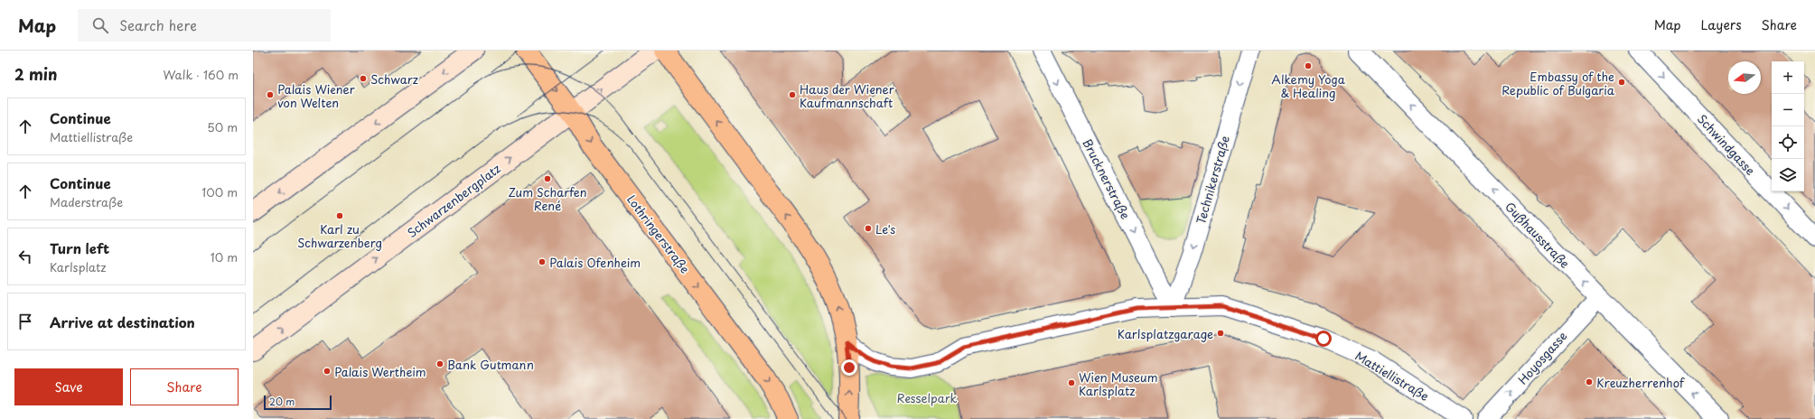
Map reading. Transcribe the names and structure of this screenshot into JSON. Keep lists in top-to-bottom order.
{
  "streets": {
    "main road": ["Schwarzenbergplatz", "Lothringerstraße"],
    "street": [
      "Schwindgasse",
      "Brucknerstraße",
      "Technikerstraße",
      "Gußhausstraße",
      "Hoyosgasse",
      "Mattiellistraße"
    ]
  },
  "crossings": [
    ["Brucknerstraße", "Technikerstraße"],
    ["Brucknerstraße", "Mattiellistraße"],
    ["Technikerstraße", "Mattiellistraße"],
    ["Schwarzenbergplatz", "Lothringerstraße"],
    ["Gußhausstraße", "Hoyosgasse"]
  ],
  "one_way": [
    "Schwindgasse",
    "Brucknerstraße",
    "Technikerstraße",
    "Gußhausstraße",
    "Hoyosgasse"
  ],
  "parks": ["Resselpark"],
  "places": [
    "Alkemy Yoga & Healing",
    "Schwarz",
    "Embassy of the Republic of Bulgaria",
    "Palais Wiener von Welten",
    "Haus der Wiener Kaufmannschaft",
    "Zum Scharfen René",
    "Karl zu Schwarzenberg",
    "Le's",
    "Palais Ofenheim",
    "Karlsplatzgarage",
    "Bank Gutmann",
    "Palais Wertheim",
    "Kreuzherrenhof",
    "Wien Museum Karlsplatz"
  ],
  "scale_bar": "20 m",
  "north": "left",
  "page": {
    "header": "Map",
    "search": "Search here",
    "nav": ["Map", "Layers", "Share"],
    "heading": ["2 min", "Walk · 160 m"],
    "map_buttons": ["+", "−"],
    "list": [
      ["Continue", "Mattiellistraße", "50 m"],
      ["Continue", "Maderstraße", "100 m"],
      ["Turn left", "Karlsplatz", "10 m"],
      "Arrive at destination"
    ],
    "buttons": ["Save", "Share"],
    "scale": "20 m"
  }
}
